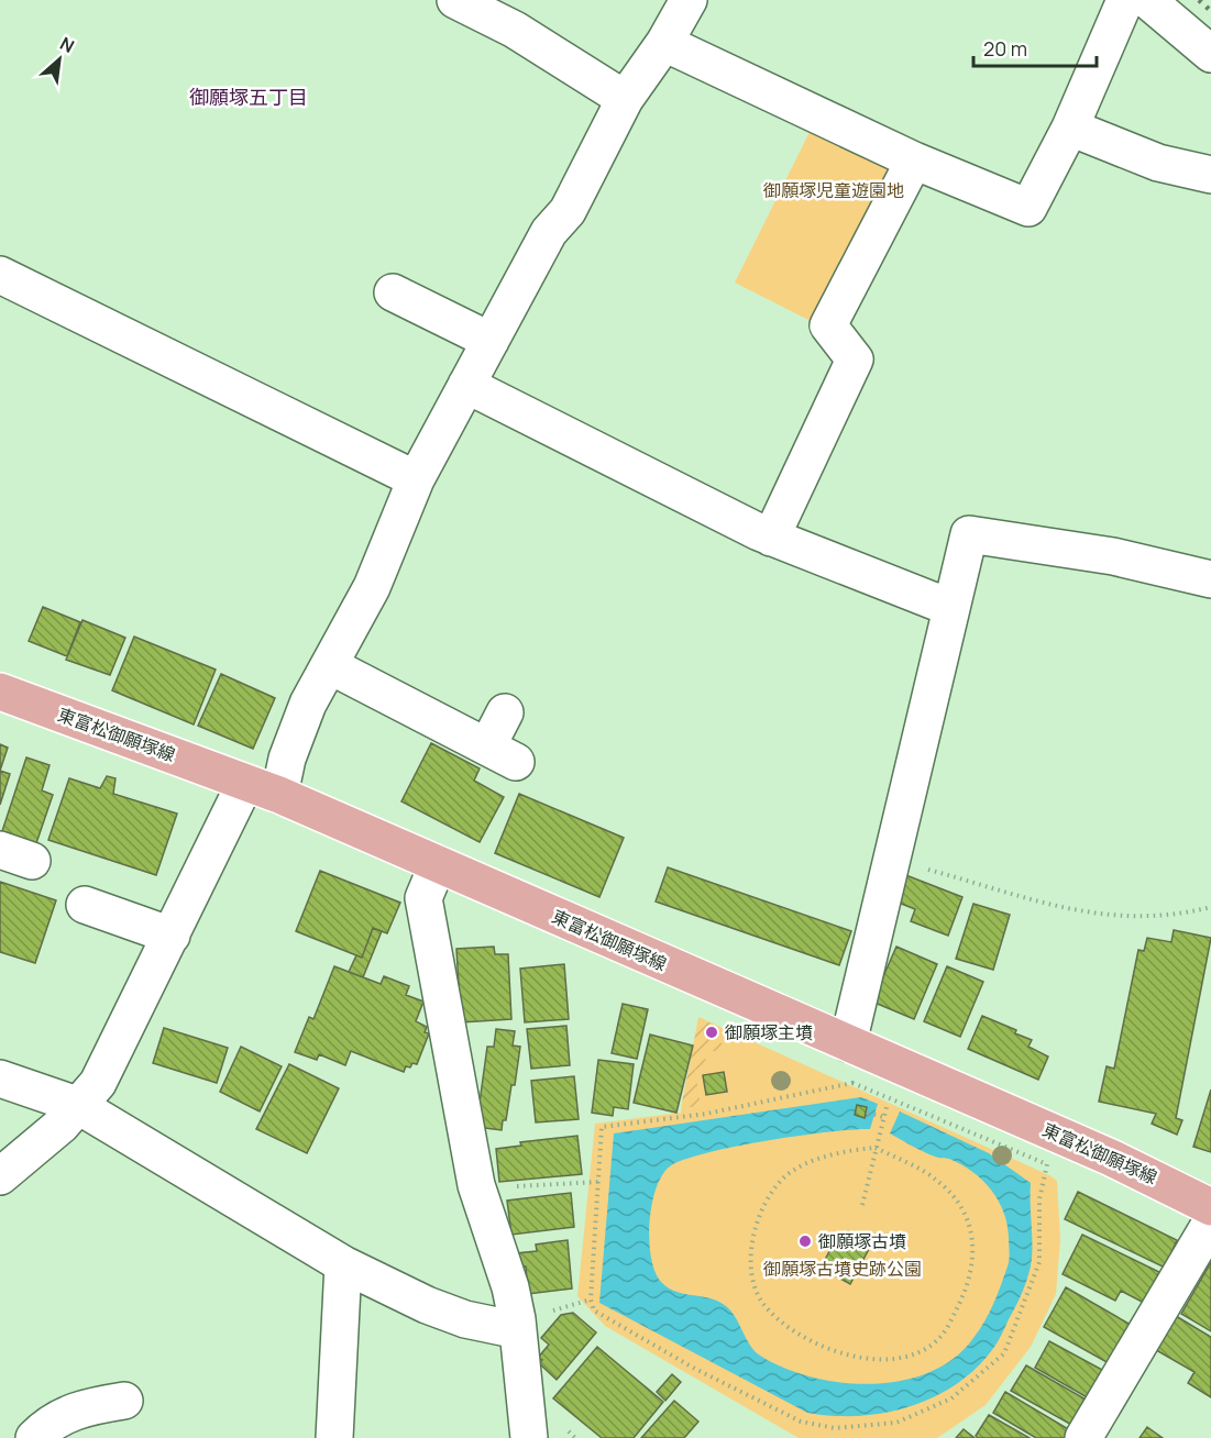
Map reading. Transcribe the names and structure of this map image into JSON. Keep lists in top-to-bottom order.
{
  "streets": {
    "main road": ["東富松御願塚線"]
  },
  "districts": ["御願塚五丁目"],
  "parks": ["御願塚児童遊園地", "御願塚古墳史跡公園"],
  "places": ["御願塚主墳", "御願塚古墳"],
  "scale_bar": "20 m",
  "north": "top right"
}
